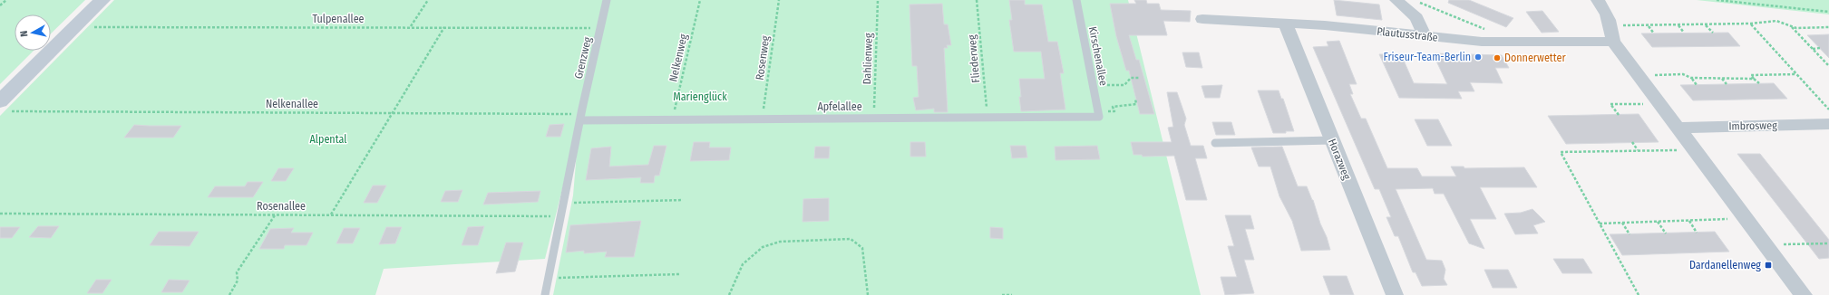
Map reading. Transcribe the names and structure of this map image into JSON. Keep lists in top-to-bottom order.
{
  "streets": {
    "street": ["Plautusstraße", "Imbrosweg", "Horazweg"],
    "lane": ["Kirschenallee", "Grenzweg", "Apfelallee"],
    "path": [
      "Tulpenallee",
      "Nelkenweg",
      "Rosenweg",
      "Dahlienweg",
      "Fliederweg",
      "Nelkenallee",
      "Rosenallee"
    ]
  },
  "crossings": [
    ["Tulpenallee", "Grenzweg"],
    ["Plautusstraße", "Horazweg"],
    ["Kirschenallee", "Apfelallee"],
    ["Grenzweg", "Nelkenallee"],
    ["Grenzweg", "Apfelallee"],
    ["Grenzweg", "Rosenallee"],
    ["Nelkenweg", "Apfelallee"],
    ["Rosenweg", "Apfelallee"],
    ["Dahlienweg", "Apfelallee"],
    ["Fliederweg", "Apfelallee"],
    ["Nelkenallee", "Apfelallee"]
  ],
  "parks": ["Marienglück", "Alpental"],
  "places": {
    "other": ["Friseur-Team-Berlin", "Donnerwetter"],
    "transit": ["Dardanellenweg"]
  },
  "north": "left"
}
